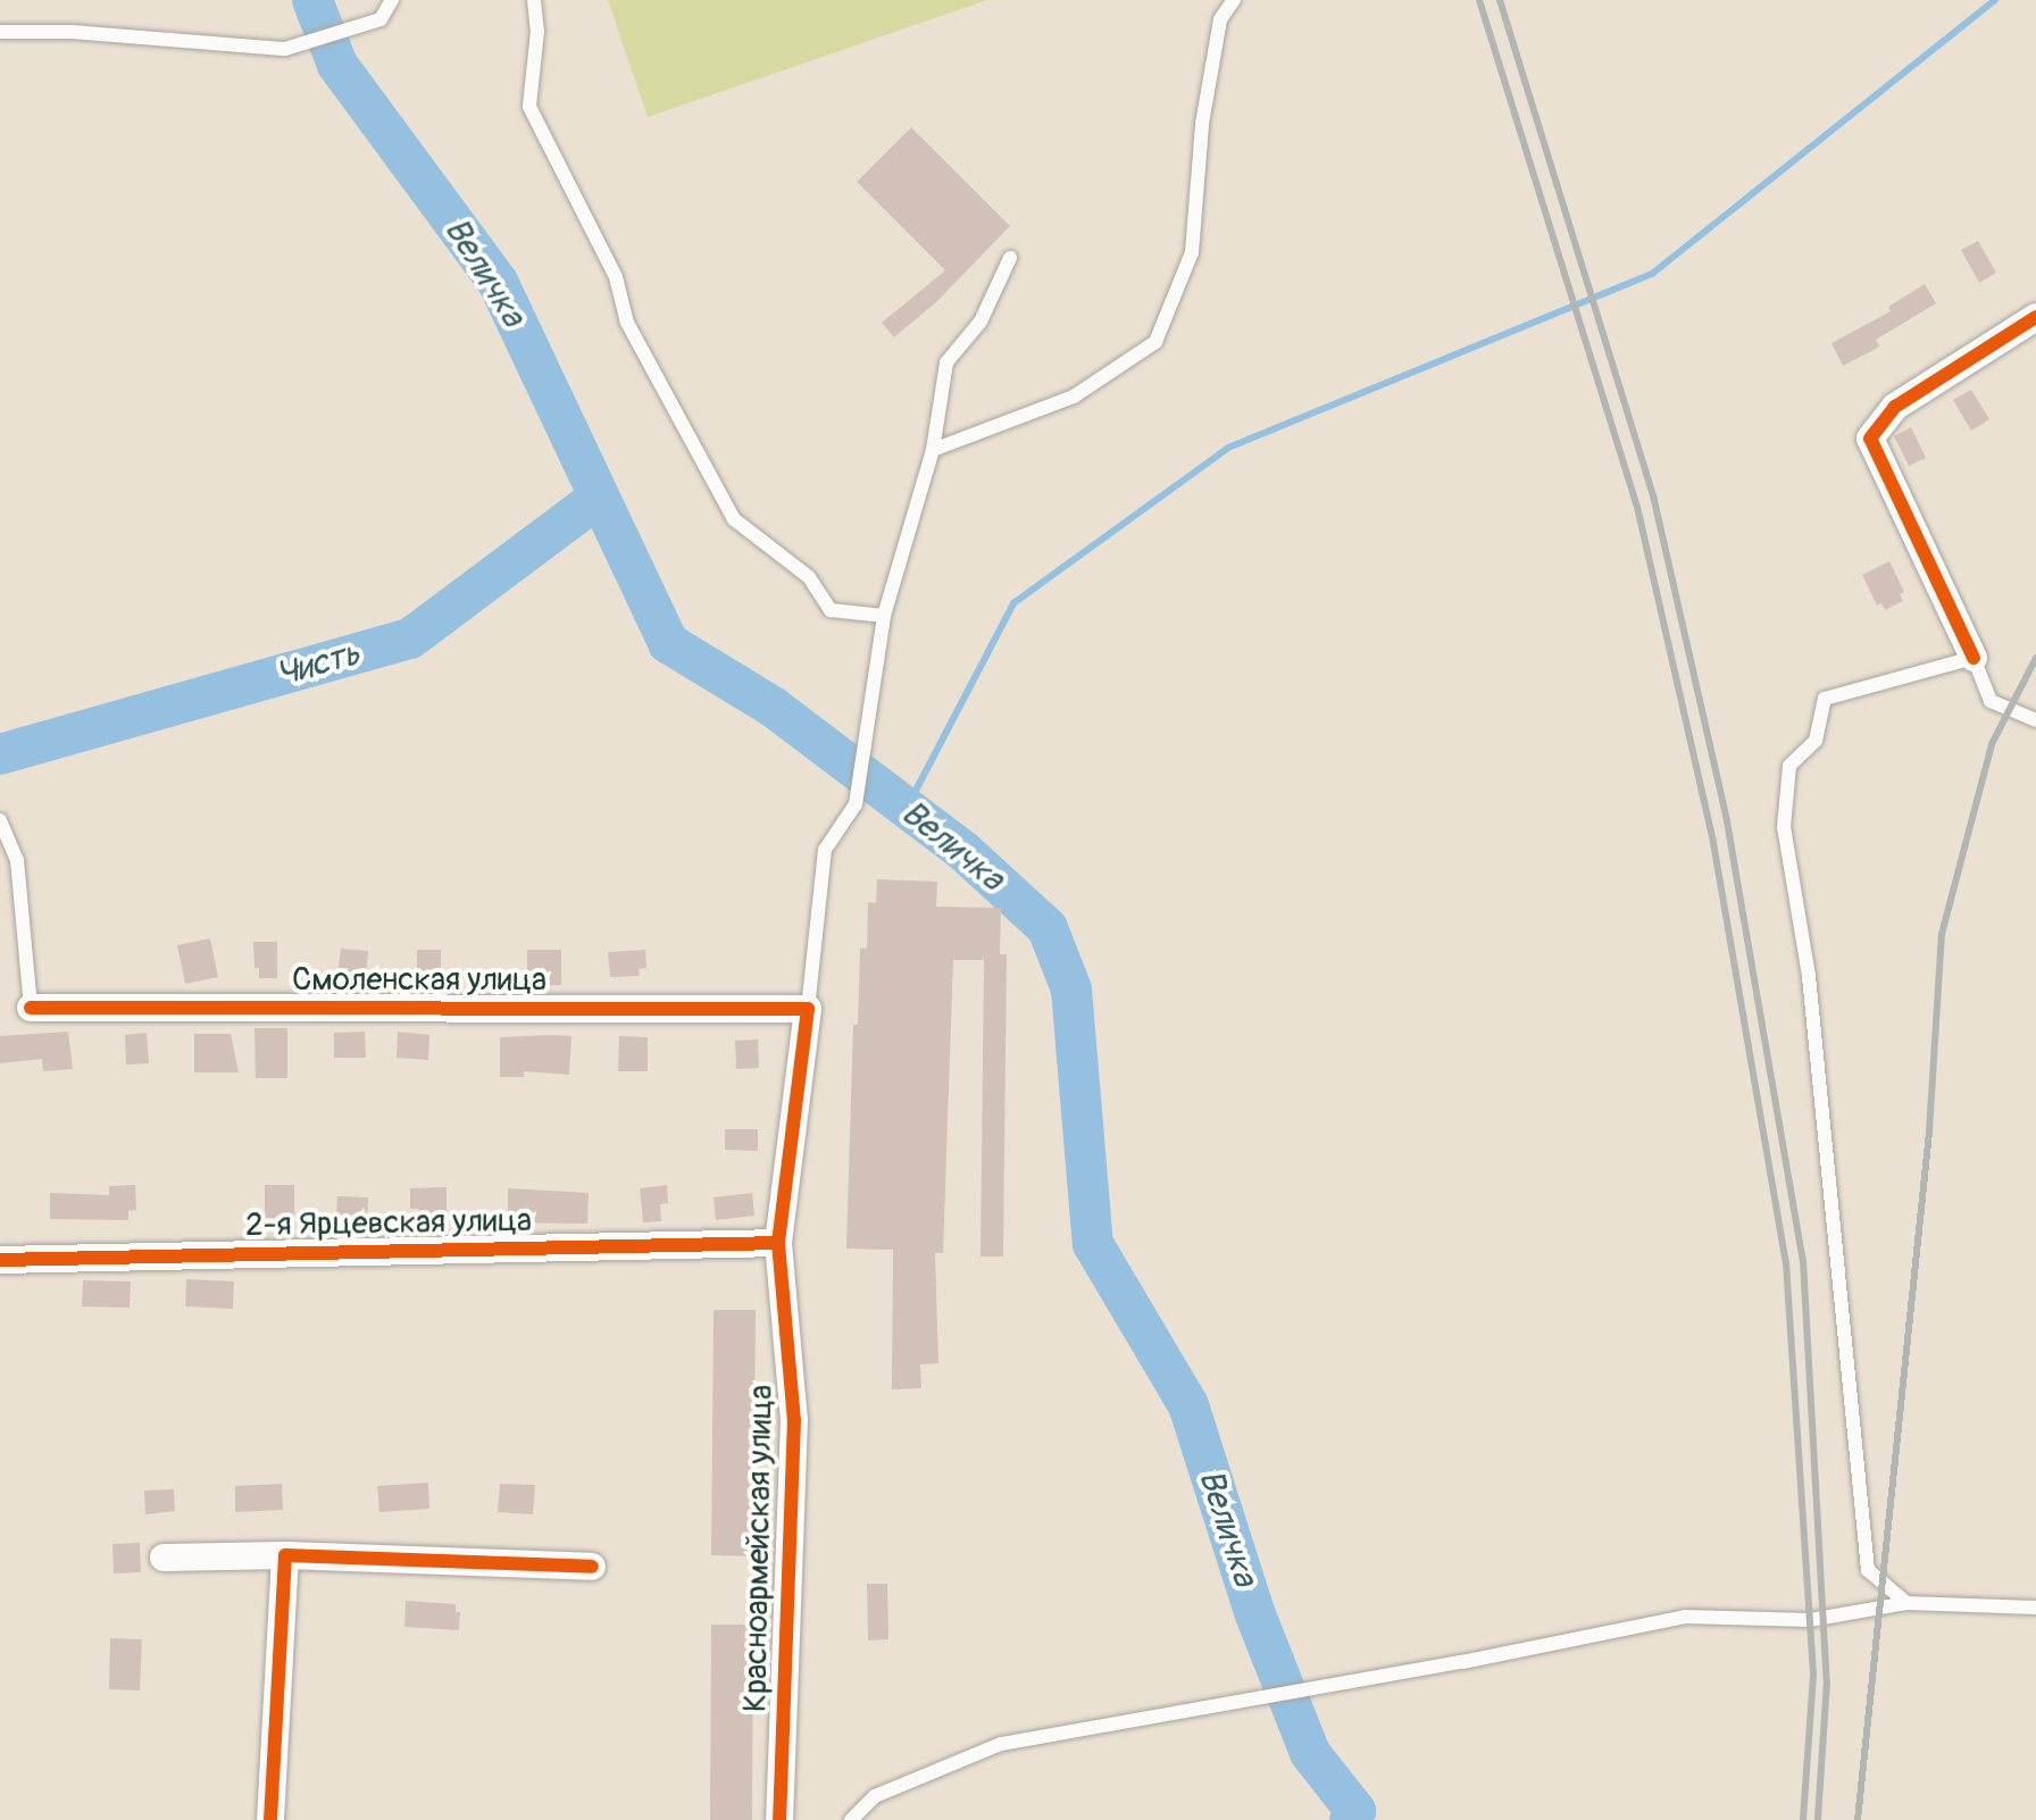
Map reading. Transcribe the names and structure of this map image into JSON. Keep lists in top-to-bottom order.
{
  "streets": {
    "street": ["Смоленская улица", "2-я Ярцевская улица", "Красноармейская улица"]
  },
  "crossings": [
    ["Смоленская улица", "Красноармейская улица"],
    ["2-я Ярцевская улица", "Красноармейская улица"]
  ],
  "water": ["Величка", "Чисть"]
}
